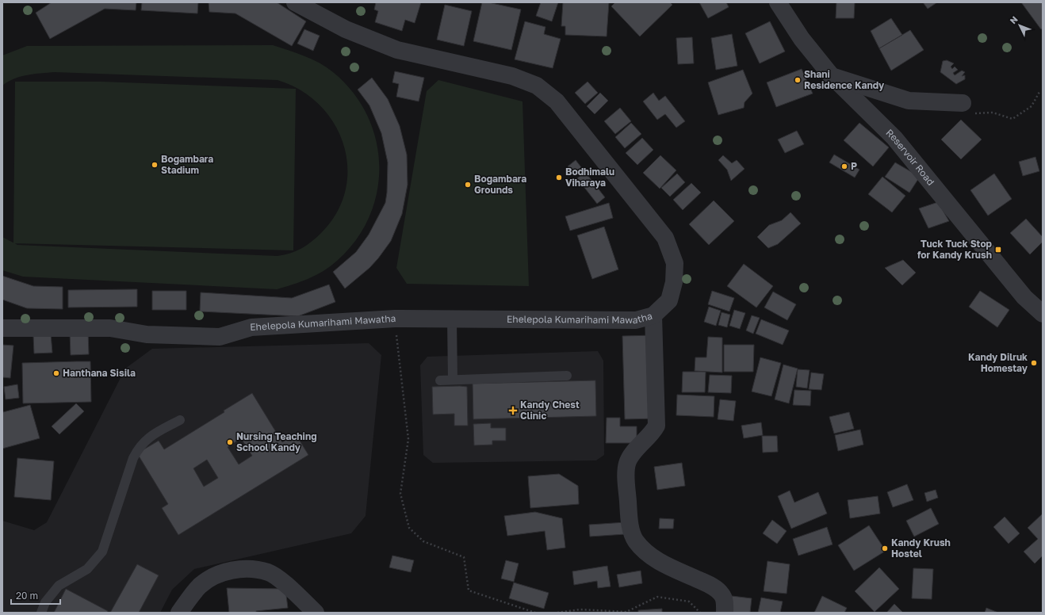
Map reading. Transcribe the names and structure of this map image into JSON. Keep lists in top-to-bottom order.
{
  "streets": {
    "street": ["Reservoir Road", "Ehelepola Kumarihami Mawatha"]
  },
  "places": {
    "other": [
      "Shani Residence Kandy",
      "Bogambara Stadium",
      "P",
      "Bodhimalu Viharaya",
      "Bogambara Grounds",
      "Kandy Dilruk Homestay",
      "Hanthana Sisila",
      "Nursing Teaching School Kandy",
      "Kandy Krush Hostel"
    ],
    "transit": ["Tuck Tuck Stop for Kandy Krush"],
    "health": ["Kandy Chest Clinic"]
  },
  "scale_bar": "20 m",
  "north": "top left"
}
